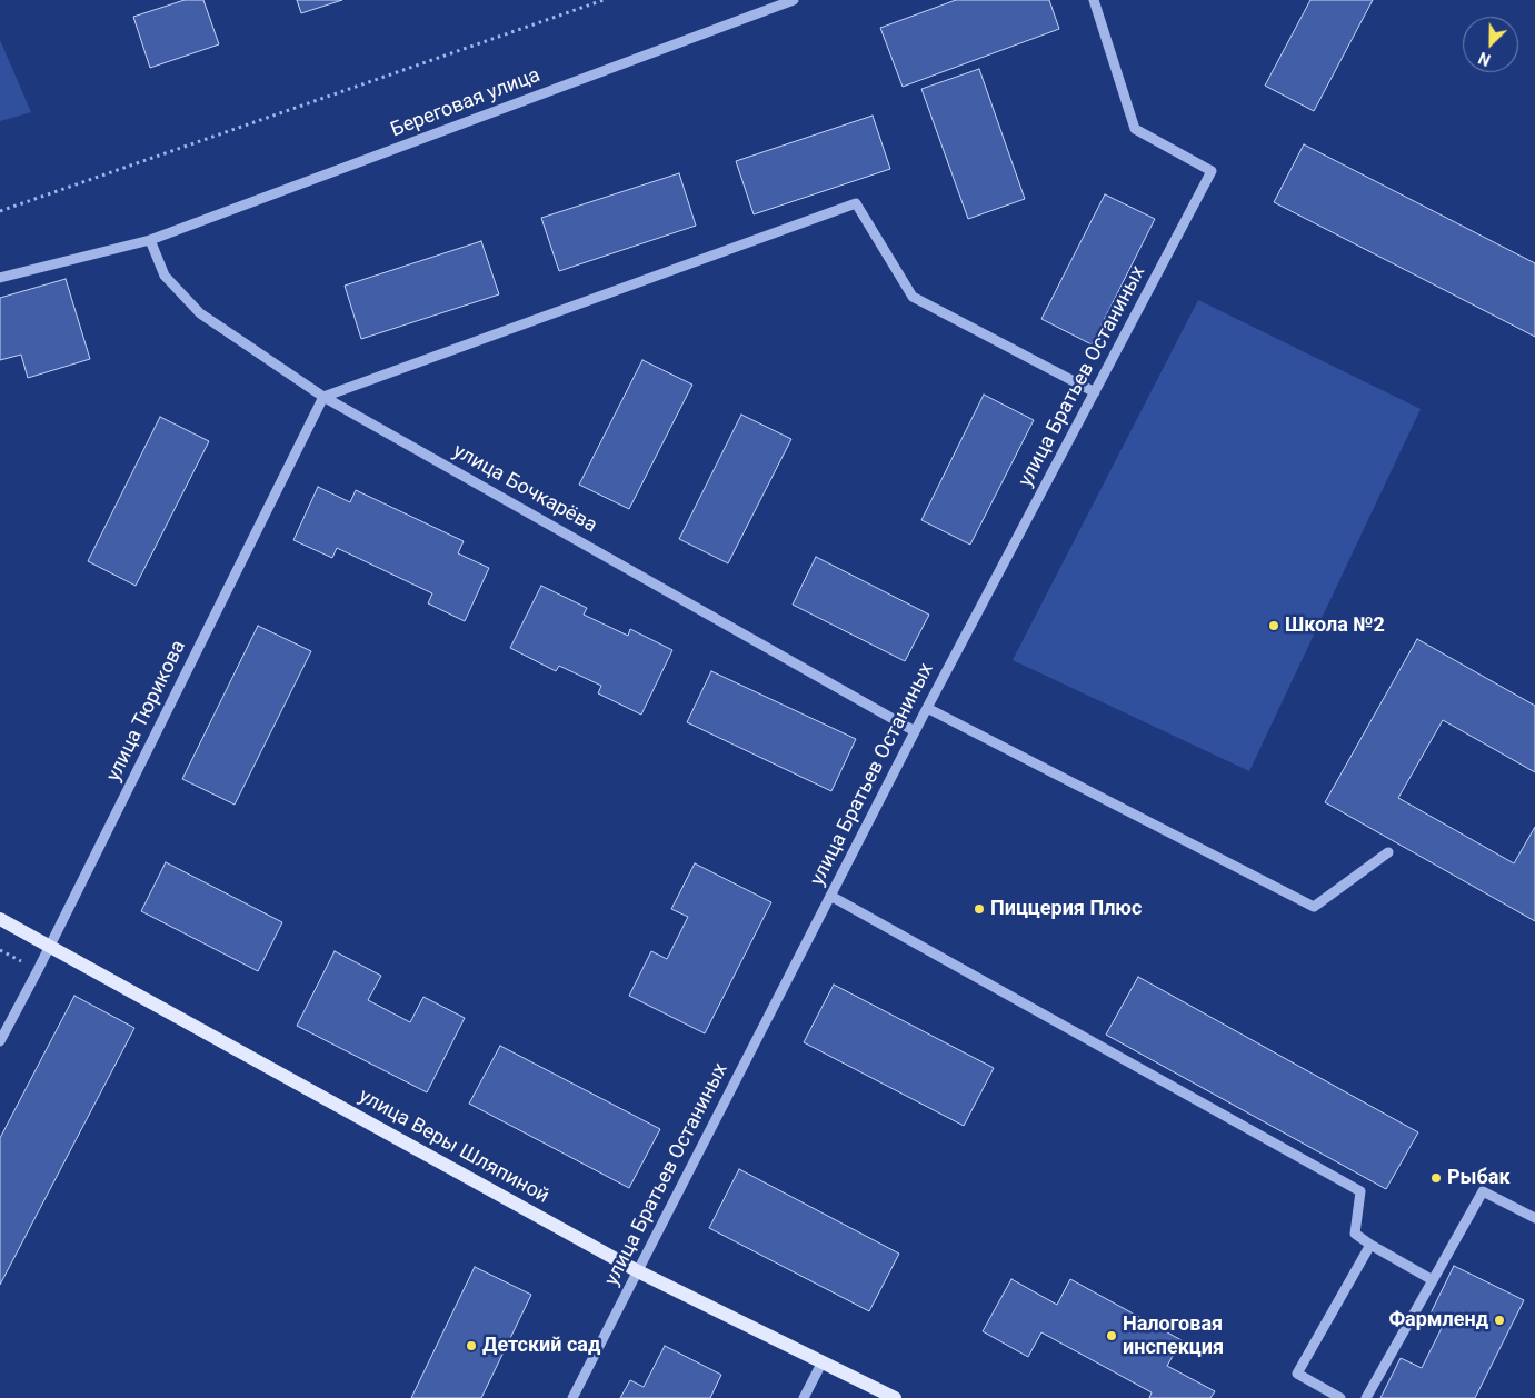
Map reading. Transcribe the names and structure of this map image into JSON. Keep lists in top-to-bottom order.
{
  "streets": {
    "main road": ["улица Веры Шляпиной"],
    "street": [
      "Береговая улица",
      "улица Братьев Останиных",
      "улица Бочкарёва",
      "улица Тюрикова"
    ]
  },
  "crossings": [
    ["Береговая улица", "улица Бочкарёва"],
    ["улица Братьев Останиных", "улица Бочкарёва"],
    ["улица Братьев Останиных", "улица Веры Шляпиной"],
    ["улица Бочкарёва", "улица Тюрикова"],
    ["улица Тюрикова", "улица Веры Шляпиной"]
  ],
  "places": [
    "Школа №2",
    "Пиццерия Плюс",
    "Рыбак",
    "Фармленд",
    "Налоговая инспекция",
    "Детский сад"
  ],
  "north": "bottom left"
}
